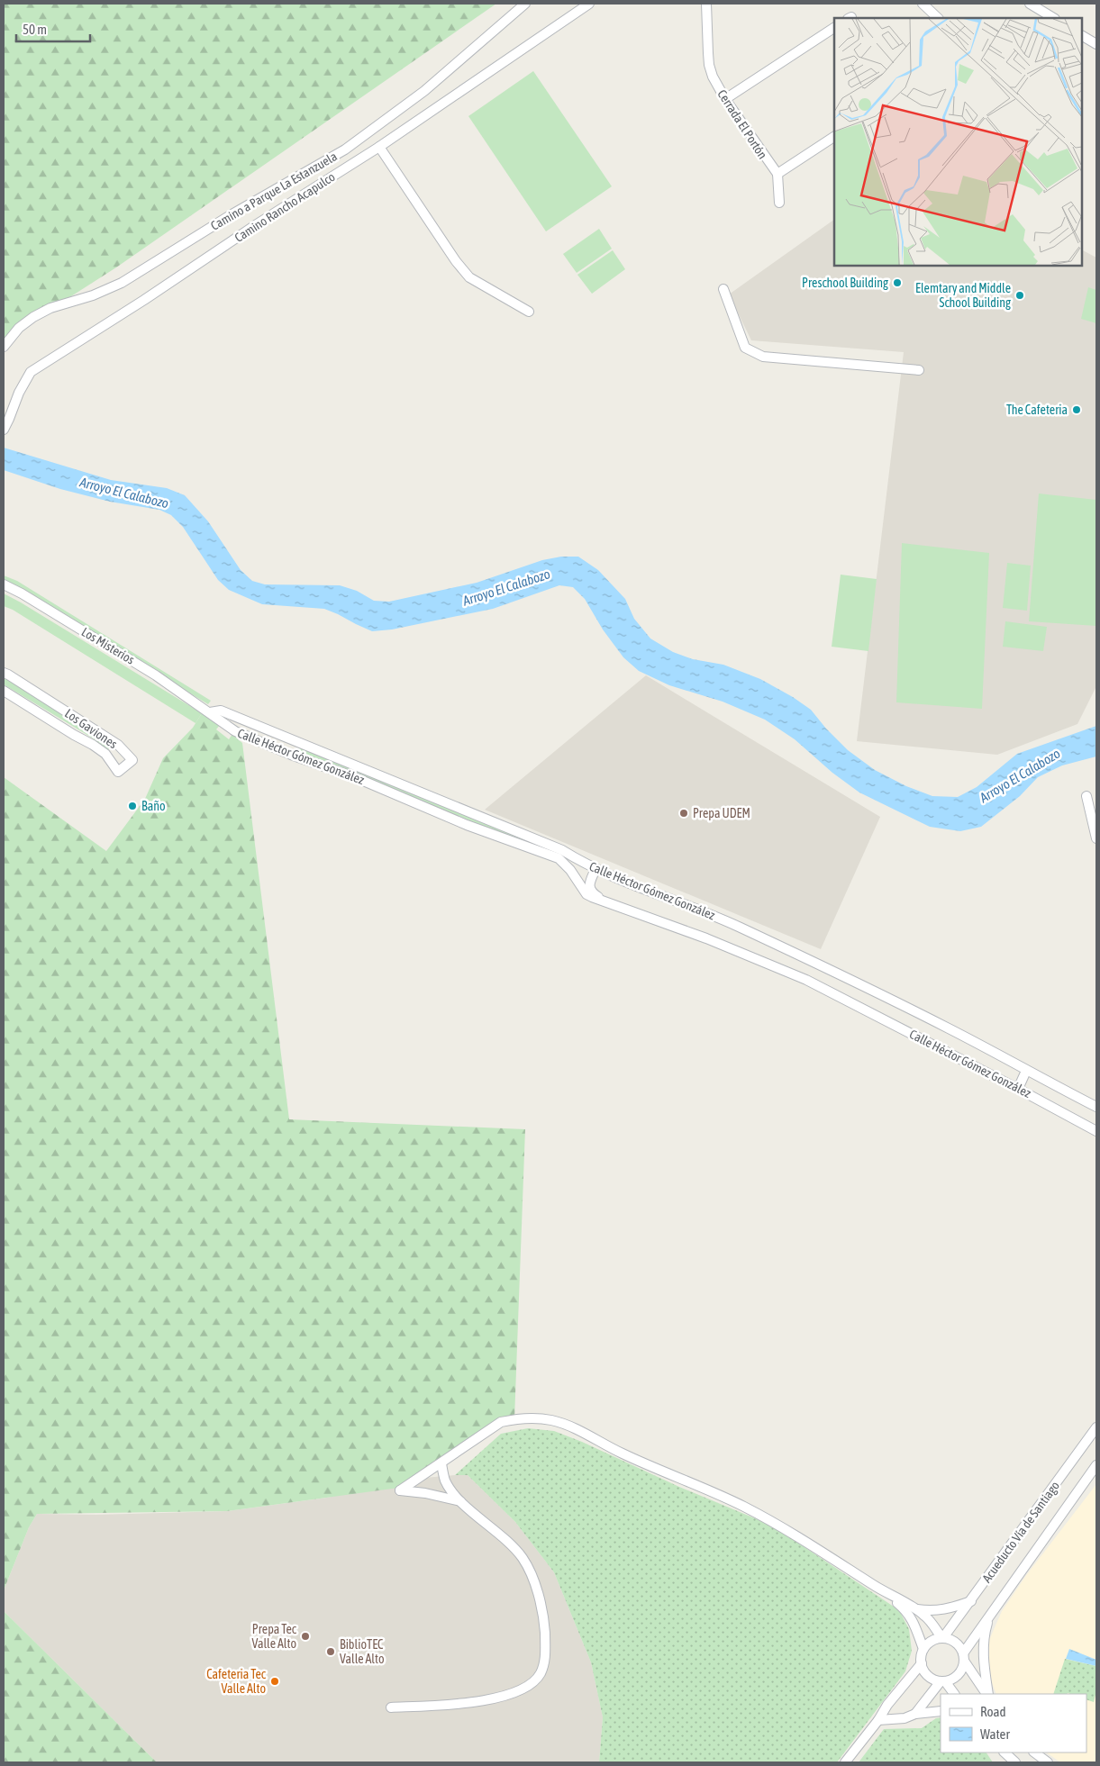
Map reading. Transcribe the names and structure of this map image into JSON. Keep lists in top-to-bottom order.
{
  "streets": {
    "street": [
      "Cerrada El Portón",
      "Camino a Parque La Estanzuela",
      "Camino Rancho Acapulco",
      "Los Misterios",
      "Los Gaviones",
      "Calle Héctor Gómez González",
      "Acueducto Vía de Santiago"
    ]
  },
  "crossings": [
    ["Los Misterios", "Calle Héctor Gómez González"]
  ],
  "water": ["Arroyo El Calabozo"],
  "places": [
    "Preschool Building",
    "Elemtary and Middle School Building",
    "The Cafeteria",
    "Baño",
    "Prepa UDEM",
    "Prepa Tec Valle Alto",
    "BiblioTEC Valle Alto",
    "Cafeteria Tec Valle Alto"
  ],
  "legend": ["Road", "Water"],
  "scale_bar": "50 m"
}
